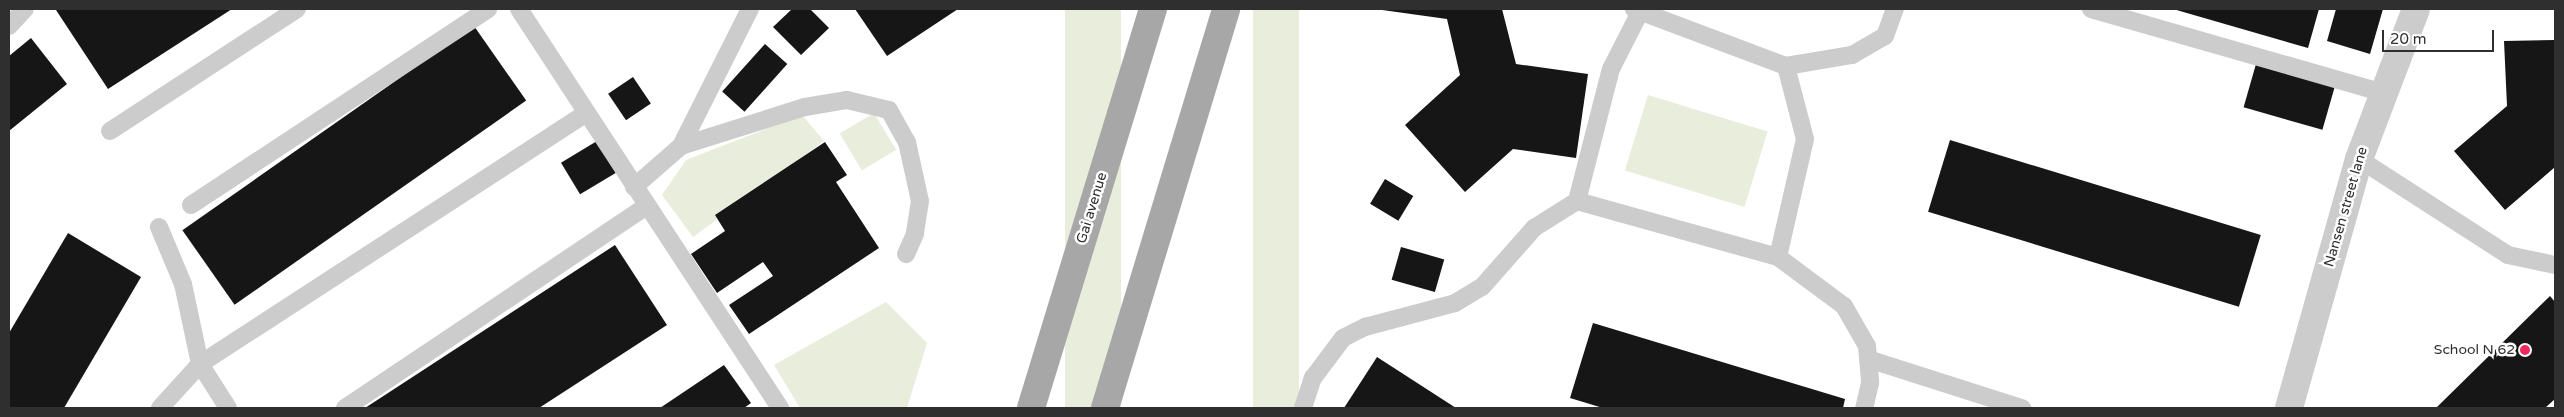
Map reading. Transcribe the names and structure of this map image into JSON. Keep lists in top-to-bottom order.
{
  "streets": {
    "main road": ["Gai avenue"],
    "street": ["Nansen street lane"]
  },
  "places": ["School N 62"],
  "scale_bar": "20 m"
}
